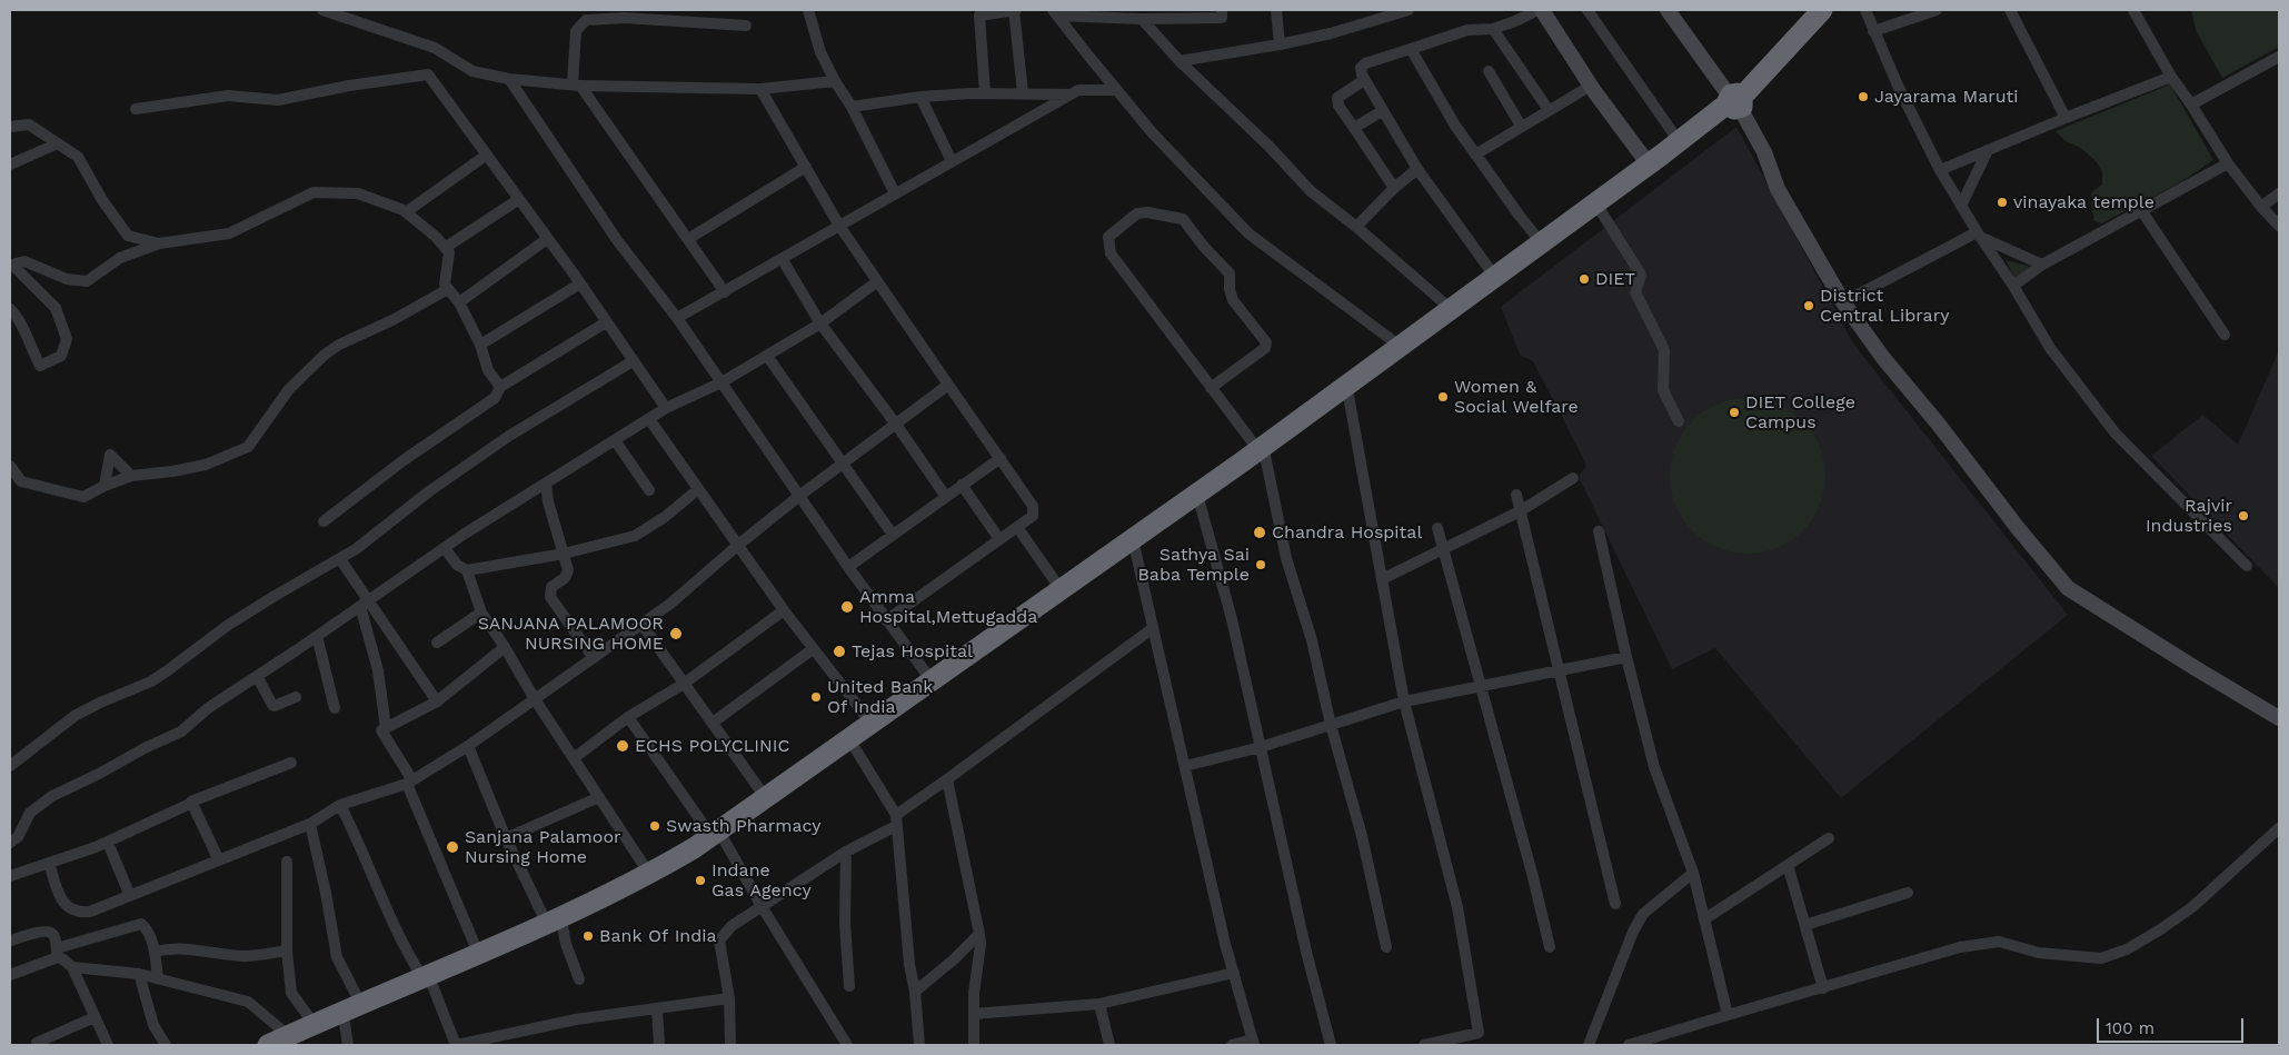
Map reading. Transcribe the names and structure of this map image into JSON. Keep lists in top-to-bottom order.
{
  "places": [
    "Jayarama Maruti",
    "vinayaka temple",
    "DIET",
    "District Central Library",
    "Women & Social Welfare",
    "DIET College Campus",
    "Rajvir Industries",
    "Chandra Hospital",
    "Sathya Sai Baba Temple",
    "Amma Hospital,Mettugadda",
    "SANJANA PALAMOOR NURSING HOME",
    "Tejas Hospital",
    "United Bank Of India",
    "ECHS POLYCLINIC",
    "Swasth Pharmacy",
    "Sanjana Palamoor Nursing Home",
    "Indane Gas Agency",
    "Bank Of India"
  ],
  "scale_bar": "100 m"
}
